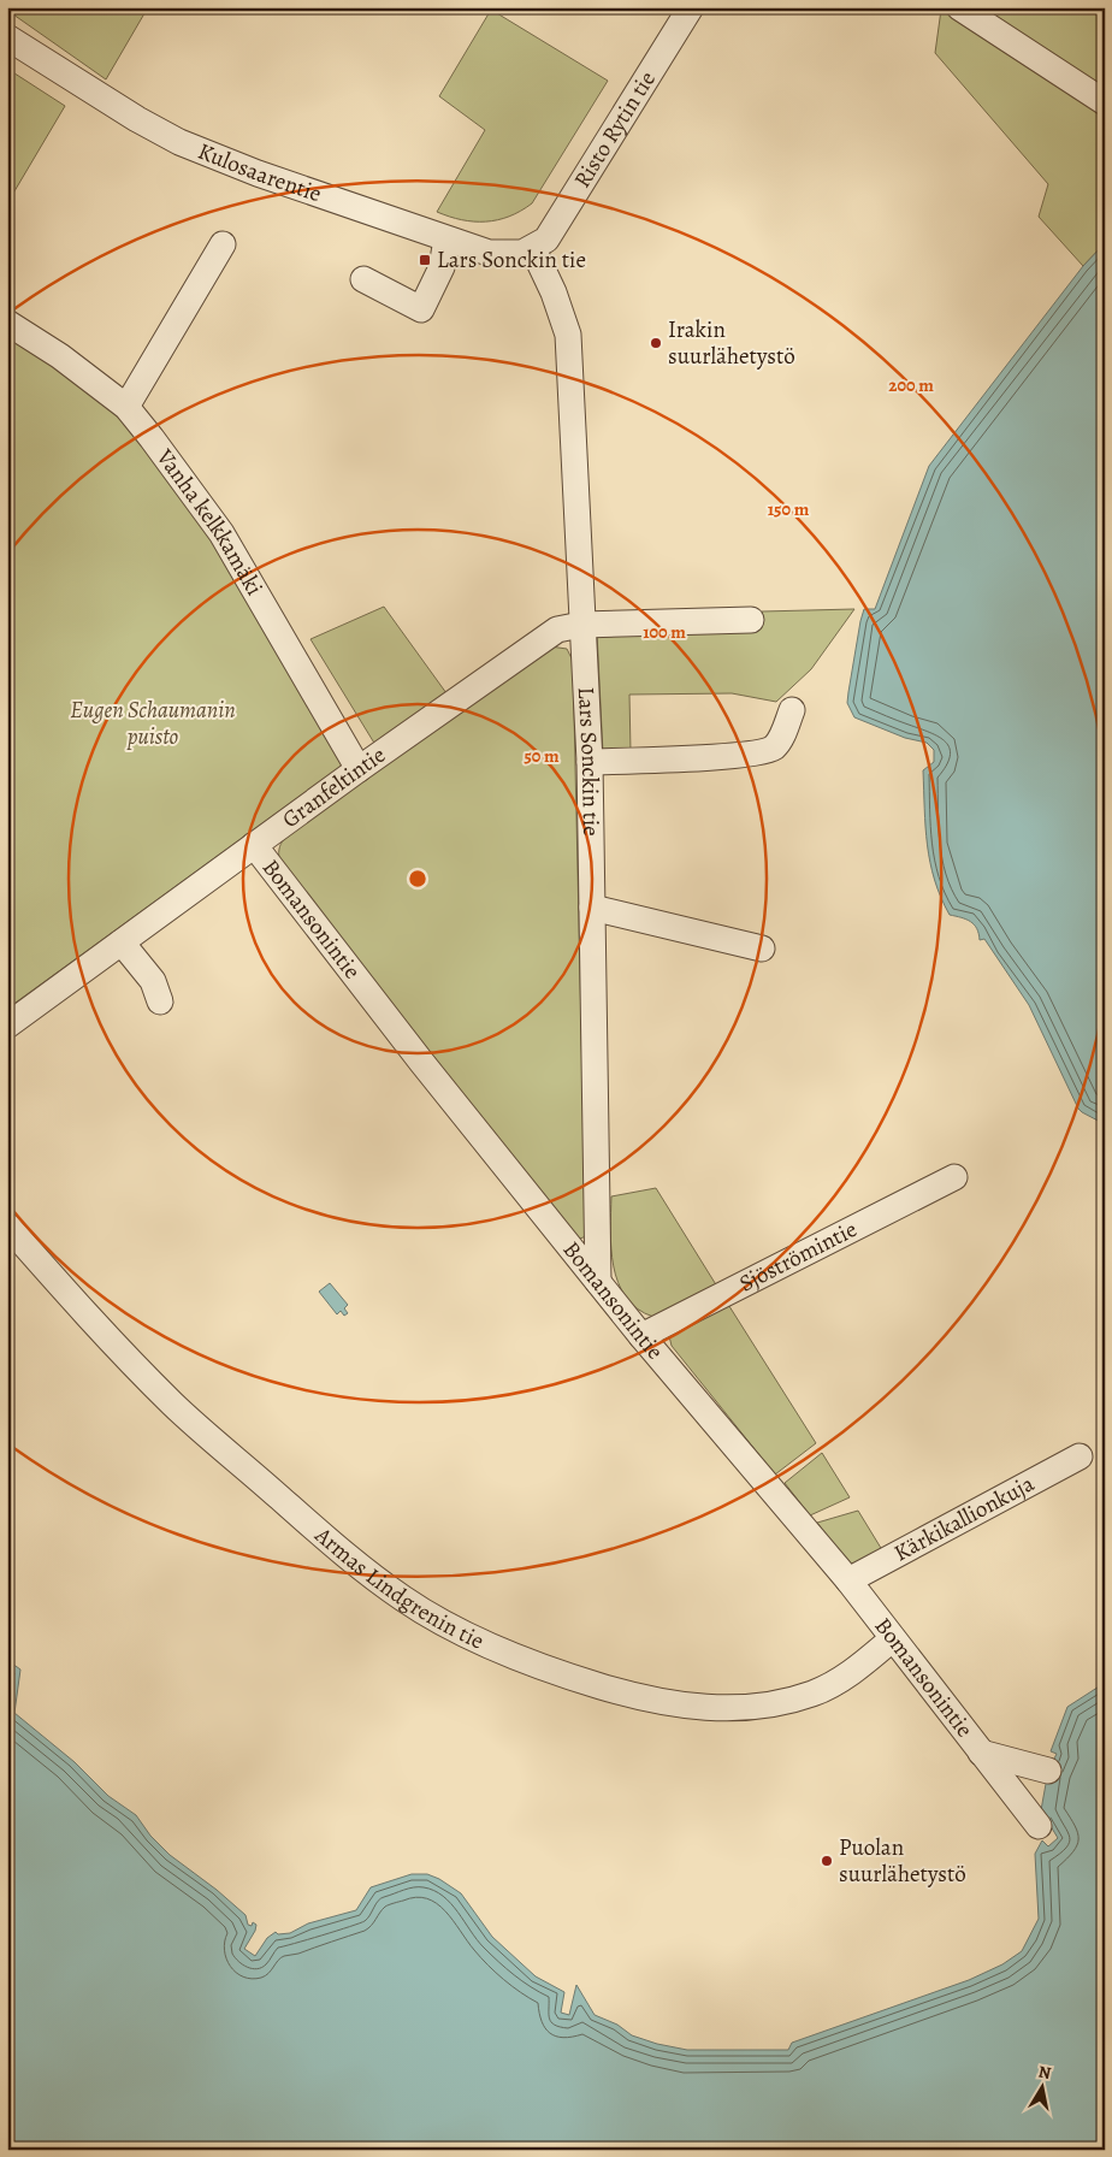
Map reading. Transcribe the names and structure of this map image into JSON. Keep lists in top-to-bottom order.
{
  "streets": {
    "street": [
      "Risto Rytin tie",
      "Kulosaarentie",
      "Vanha kelkkamäki",
      "Lars Sonckin tie",
      "Granfeltintie",
      "Bomansonintie",
      "Sjöströmintie",
      "Kärkikallionkuja",
      "Armas Lindgrenin tie"
    ]
  },
  "crossings": [
    ["Risto Rytin tie", "Kulosaarentie"],
    ["Risto Rytin tie", "Lars Sonckin tie"],
    ["Kulosaarentie", "Lars Sonckin tie"],
    ["Vanha kelkkamäki", "Granfeltintie"],
    ["Lars Sonckin tie", "Granfeltintie"],
    ["Lars Sonckin tie", "Bomansonintie"],
    ["Granfeltintie", "Bomansonintie"],
    ["Bomansonintie", "Sjöströmintie"],
    ["Bomansonintie", "Kärkikallionkuja"],
    ["Bomansonintie", "Armas Lindgrenin tie"]
  ],
  "parks": ["Eugen Schaumanin puisto"],
  "places": {
    "transit": ["Lars Sonckin tie"],
    "other": ["Irakin suurlähetystö", "Puolan suurlähetystö"]
  },
  "north": "top",
  "rings": [
    "200 m",
    "150 m",
    "100 m",
    "50 m"
  ]
}
